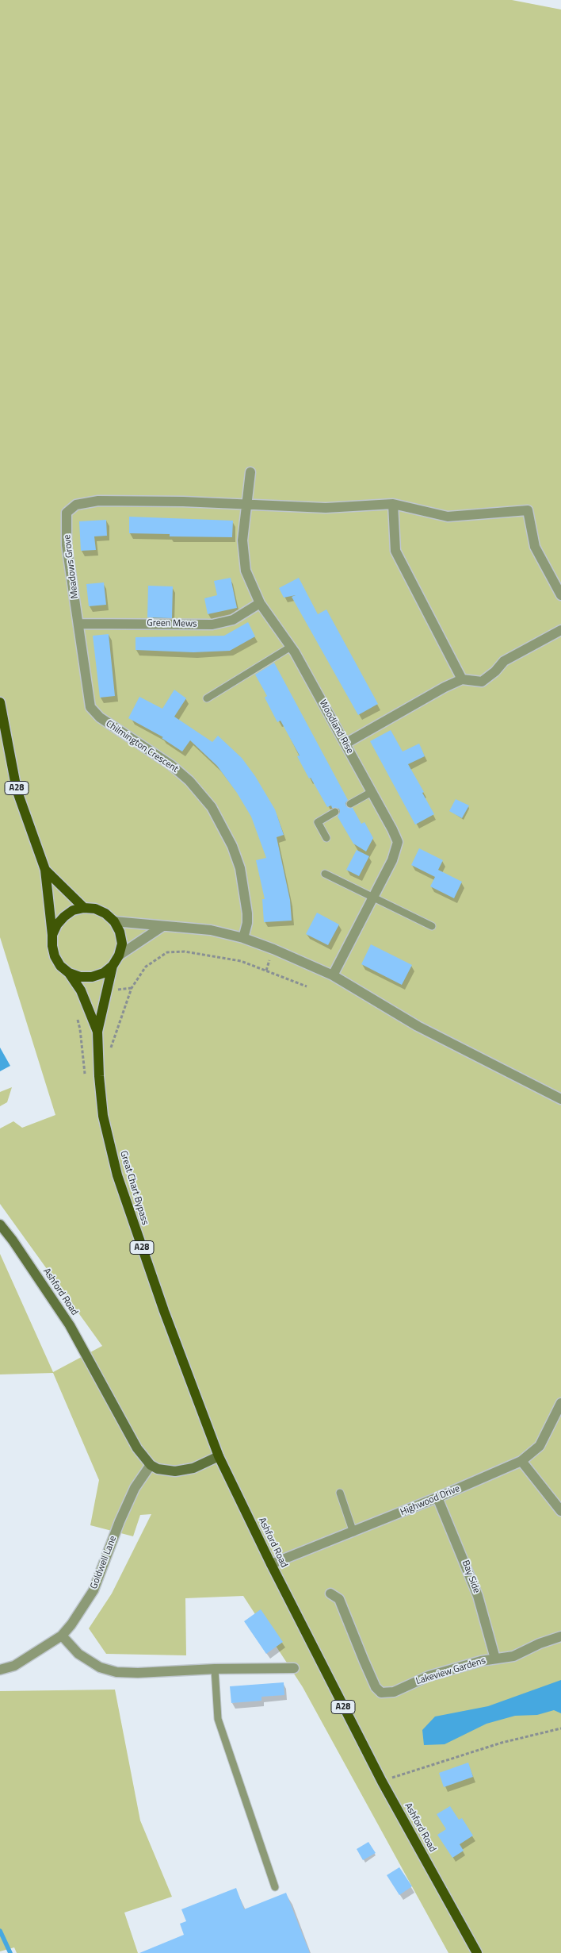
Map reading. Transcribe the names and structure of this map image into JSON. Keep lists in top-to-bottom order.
{
  "streets": {
    "main road": ["A28", "Great Chart Bypass", "Ashford Road"],
    "street": [
      "Meadows Grove",
      "Green Mews",
      "Woodland Rise",
      "Chilmington Crescent",
      "Highwood Drive",
      "Goldwell Lane",
      "Bay Side",
      "Lakeview Gardens"
    ]
  },
  "crossings": [
    ["Meadows Grove", "Green Mews"],
    ["Meadows Grove", "Woodland Rise"],
    ["Meadows Grove", "Chilmington Crescent"],
    ["Green Mews", "Woodland Rise"],
    ["A28", "Great Chart Bypass"],
    ["Great Chart Bypass", "Ashford Road"],
    ["Ashford Road", "Highwood Drive"],
    ["Ashford Road", "Goldwell Lane"],
    ["Highwood Drive", "Bay Side"],
    ["Bay Side", "Lakeview Gardens"]
  ]
}
